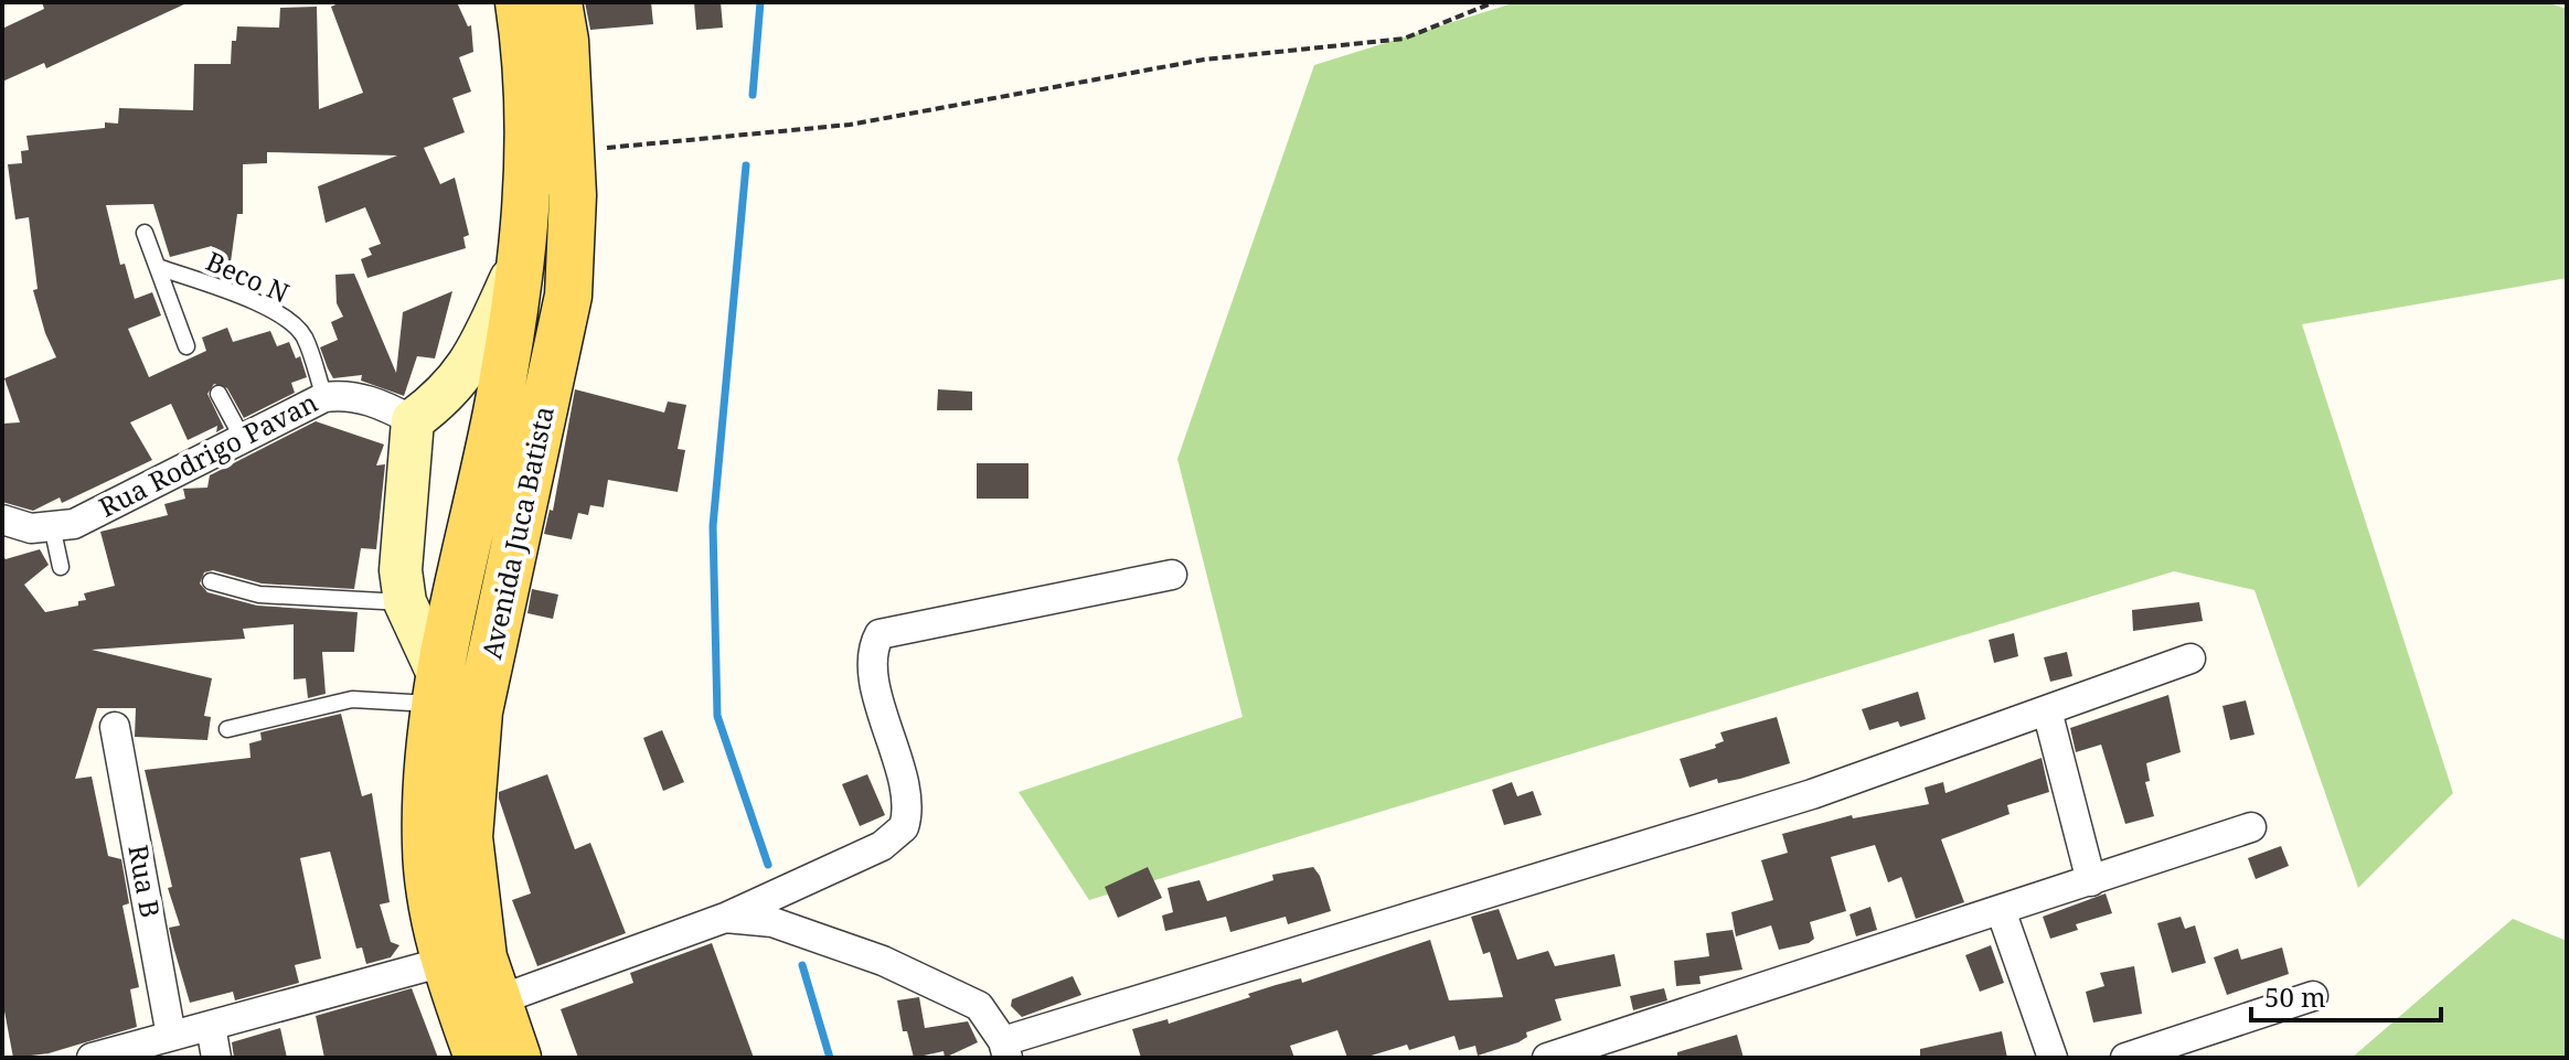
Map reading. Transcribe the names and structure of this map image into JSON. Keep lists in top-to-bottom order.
{
  "streets": {
    "main road": ["Avenida Juca Batista"],
    "street": ["Rua Rodrigo Pavan", "Rua B"],
    "lane": ["Beco N"]
  },
  "crossings": [
    ["Beco N", "Rua Rodrigo Pavan"]
  ],
  "scale_bar": "50 m"
}
